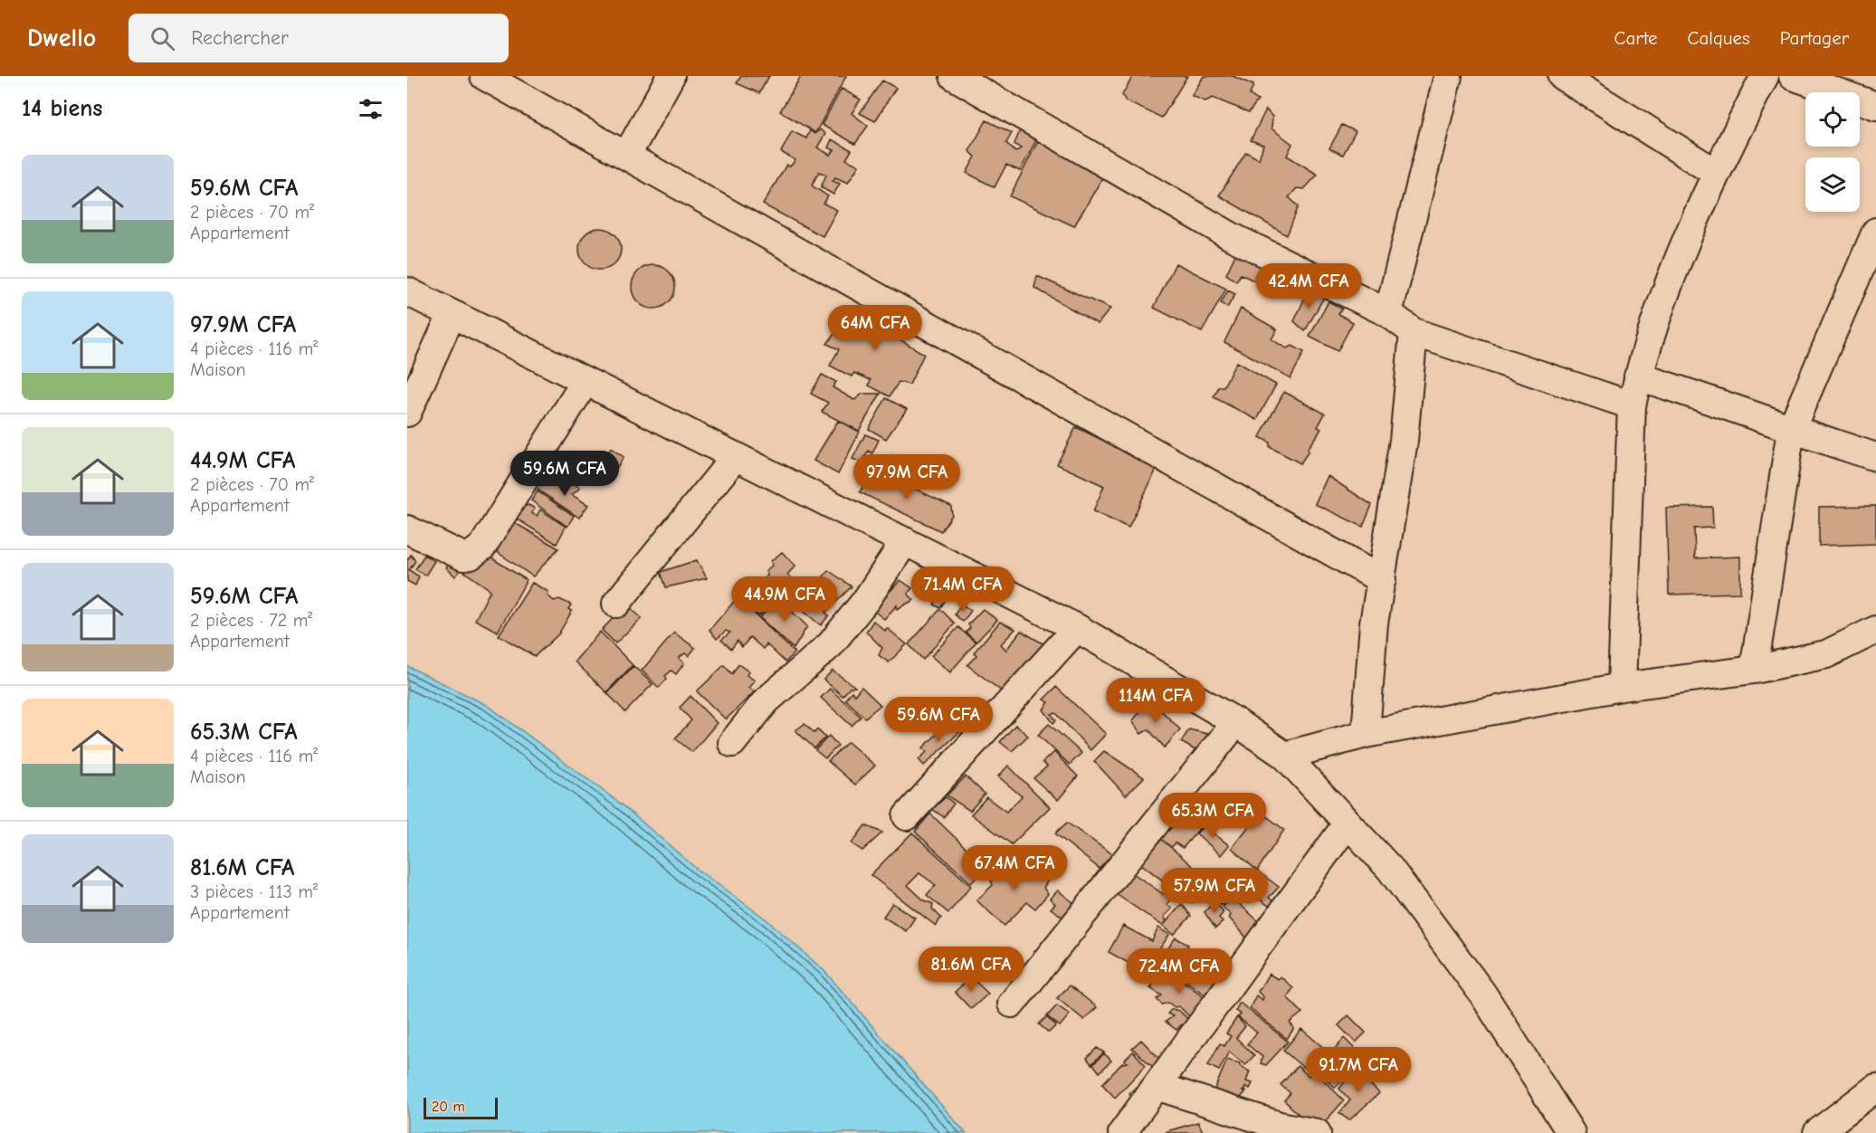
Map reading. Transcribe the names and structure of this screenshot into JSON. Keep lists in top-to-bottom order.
{
  "scale_bar": "20 m",
  "page": {
    "header": "Dwello",
    "search": "Rechercher",
    "nav": ["Carte", "Calques", "Partager"],
    "heading": "14 biens",
    "list": [
      {
        "name": "59.6M CFA",
        "note": "2 pièces · 70 m² · Appartement"
      },
      {
        "name": "97.9M CFA",
        "note": "4 pièces · 116 m² · Maison"
      },
      {
        "name": "44.9M CFA",
        "note": "2 pièces · 70 m² · Appartement"
      },
      {
        "name": "59.6M CFA",
        "note": "2 pièces · 72 m² · Appartement"
      },
      {
        "name": "65.3M CFA",
        "note": "4 pièces · 116 m² · Maison"
      },
      {
        "name": "81.6M CFA",
        "note": "3 pièces · 113 m² · Appartement"
      }
    ],
    "price": [
      "42.4M CFA",
      "64M CFA",
      "59.6M CFA",
      "97.9M CFA",
      "71.4M CFA",
      "44.9M CFA",
      "114M CFA",
      "59.6M CFA",
      "65.3M CFA",
      "67.4M CFA",
      "57.9M CFA",
      "81.6M CFA",
      "72.4M CFA",
      "91.7M CFA"
    ],
    "scale": "20 m"
  }
}
